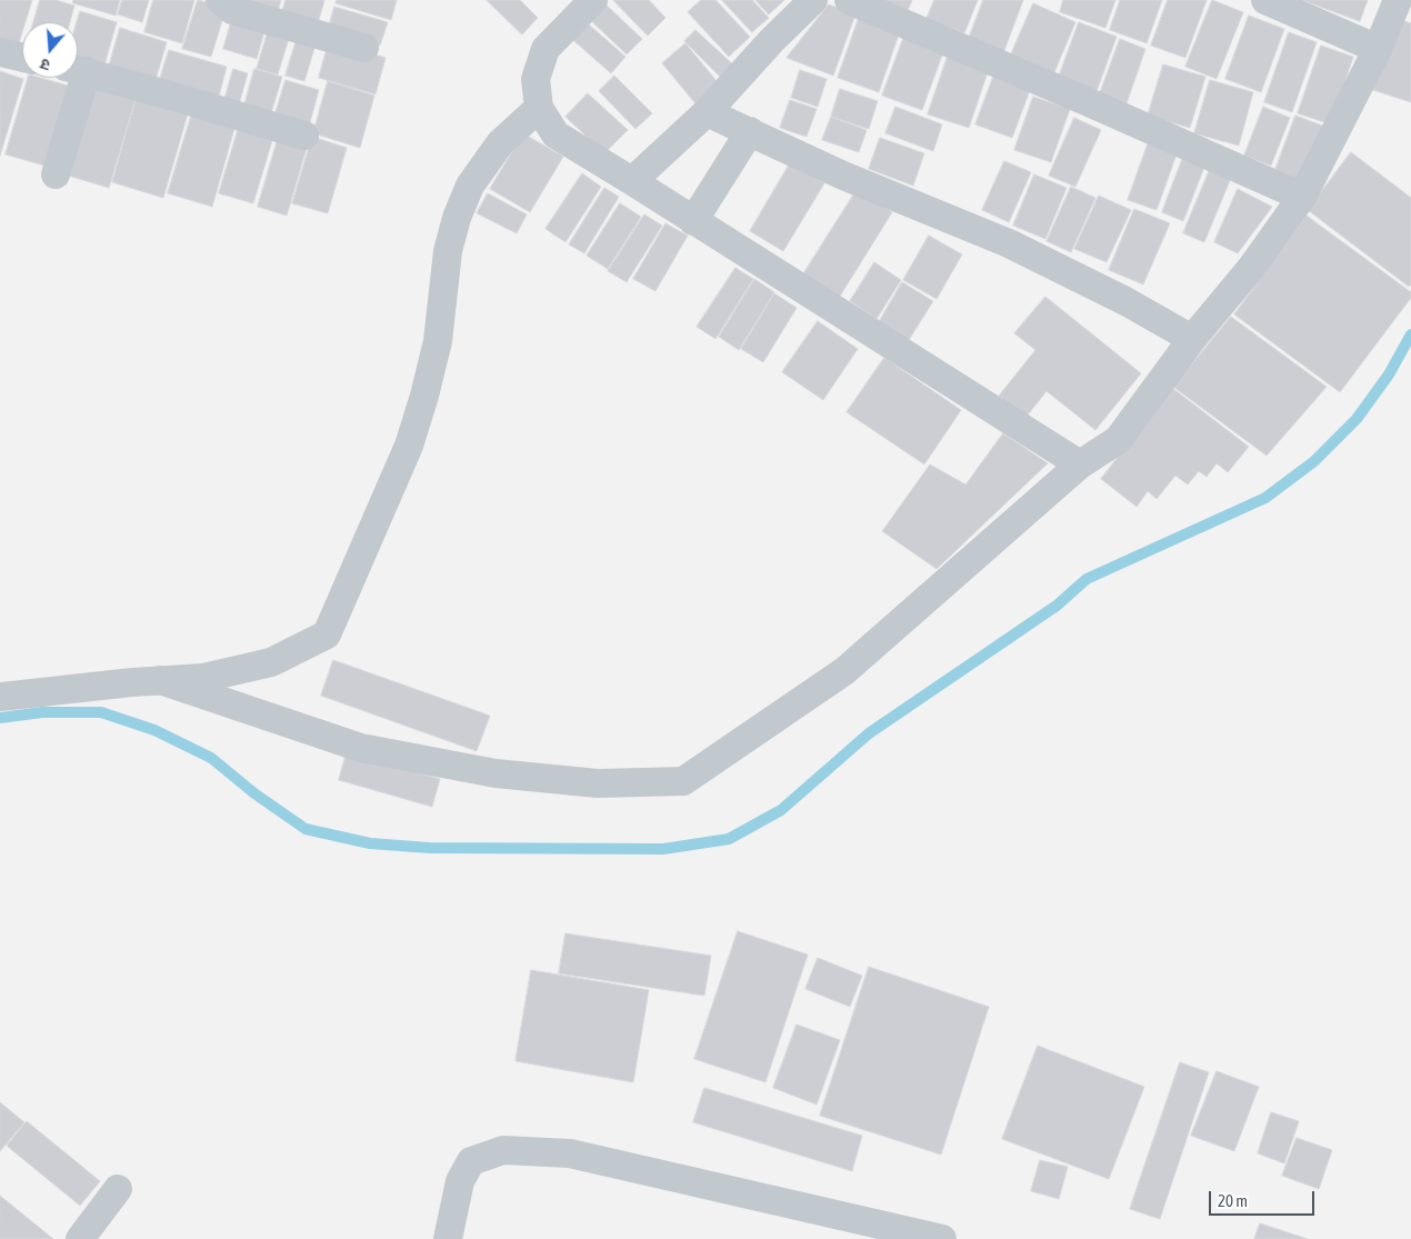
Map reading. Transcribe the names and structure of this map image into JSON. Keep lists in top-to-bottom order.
{
  "scale_bar": "20 m",
  "north": "bottom"
}
